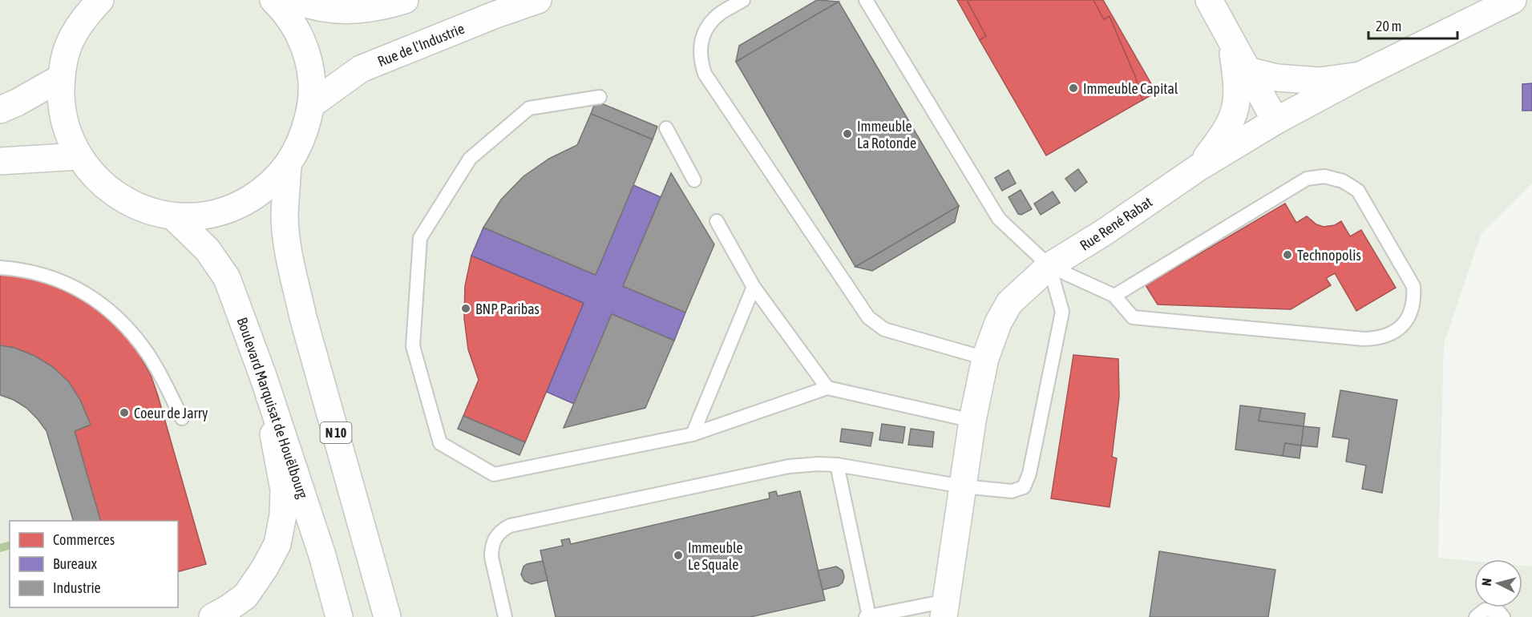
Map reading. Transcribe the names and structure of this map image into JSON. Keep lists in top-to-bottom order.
{
  "streets": {
    "main road": [
      "Rue de l'Industrie",
      "Rue René Rabat",
      "Boulevard Marquisat de Houëlbourg",
      "N 10"
    ]
  },
  "places": [
    "Immeuble Capital",
    "Immeuble La Rotonde",
    "Technopolis",
    "BNP Paribas",
    "Coeur de Jarry",
    "Immeuble Le Squale"
  ],
  "legend": ["Commerces", "Bureaux", "Industrie"],
  "scale_bar": "20 m",
  "north": "left"
}
